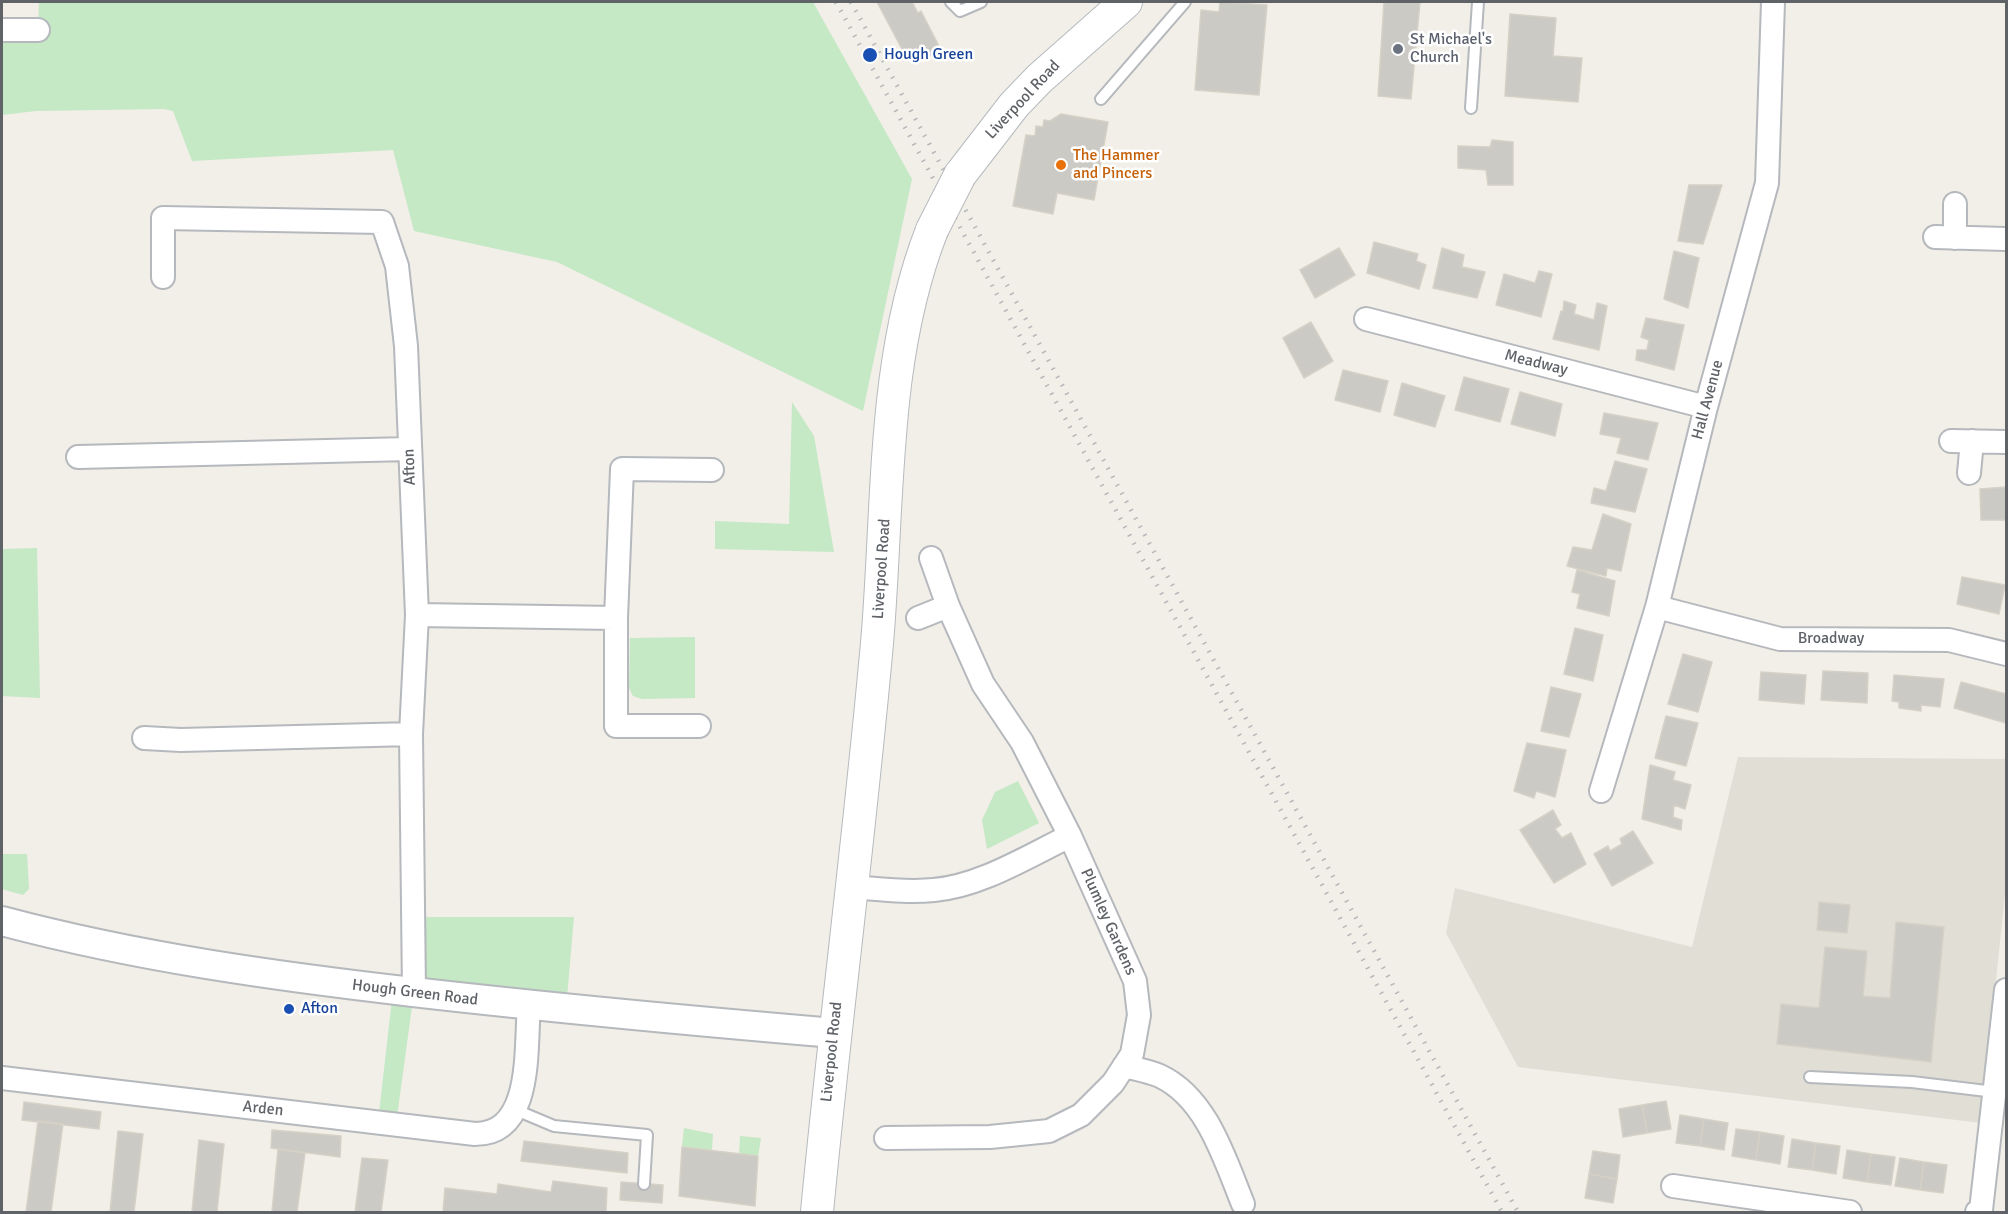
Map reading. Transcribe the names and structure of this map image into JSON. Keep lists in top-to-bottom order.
{
  "streets": {
    "main road": ["Liverpool Road"],
    "street": [
      "Meadway",
      "Hall Avenue",
      "Afton",
      "Broadway",
      "Plumley Gardens",
      "Hough Green Road",
      "Arden"
    ]
  },
  "crossings": [
    ["Liverpool Road", "Hough Green Road"],
    ["Meadway", "Hall Avenue"],
    ["Hall Avenue", "Broadway"],
    ["Afton", "Hough Green Road"]
  ],
  "places": [
    "St Michael's Church",
    "Hough Green",
    "The Hammer and Pincers",
    "Afton"
  ]
}
